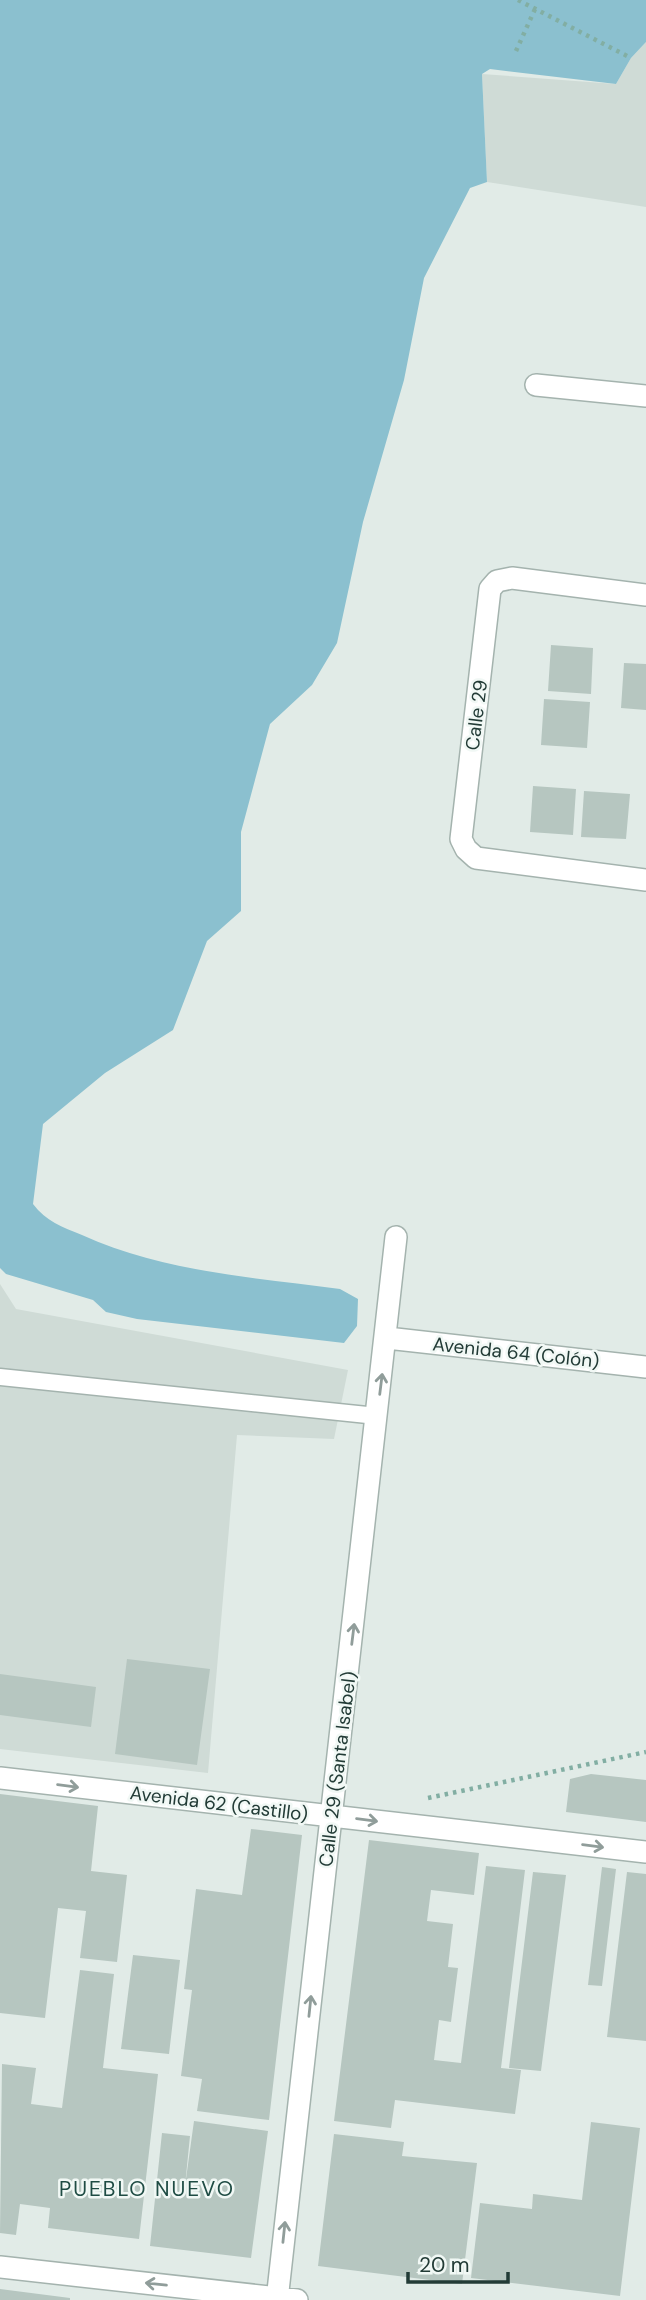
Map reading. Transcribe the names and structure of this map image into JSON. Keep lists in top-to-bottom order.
{
  "streets": {
    "street": [
      "Calle 29",
      "Avenida 64 (Colón)",
      "Calle 29 (Santa Isabel)",
      "Avenida 62 (Castillo)"
    ]
  },
  "crossings": [
    ["Avenida 64 (Colón)", "Calle 29 (Santa Isabel)"],
    ["Calle 29 (Santa Isabel)", "Avenida 62 (Castillo)"]
  ],
  "one_way": ["Calle 29 (Santa Isabel)", "Avenida 62 (Castillo)"],
  "districts": ["PUEBLO NUEVO"],
  "scale_bar": "20 m"
}
